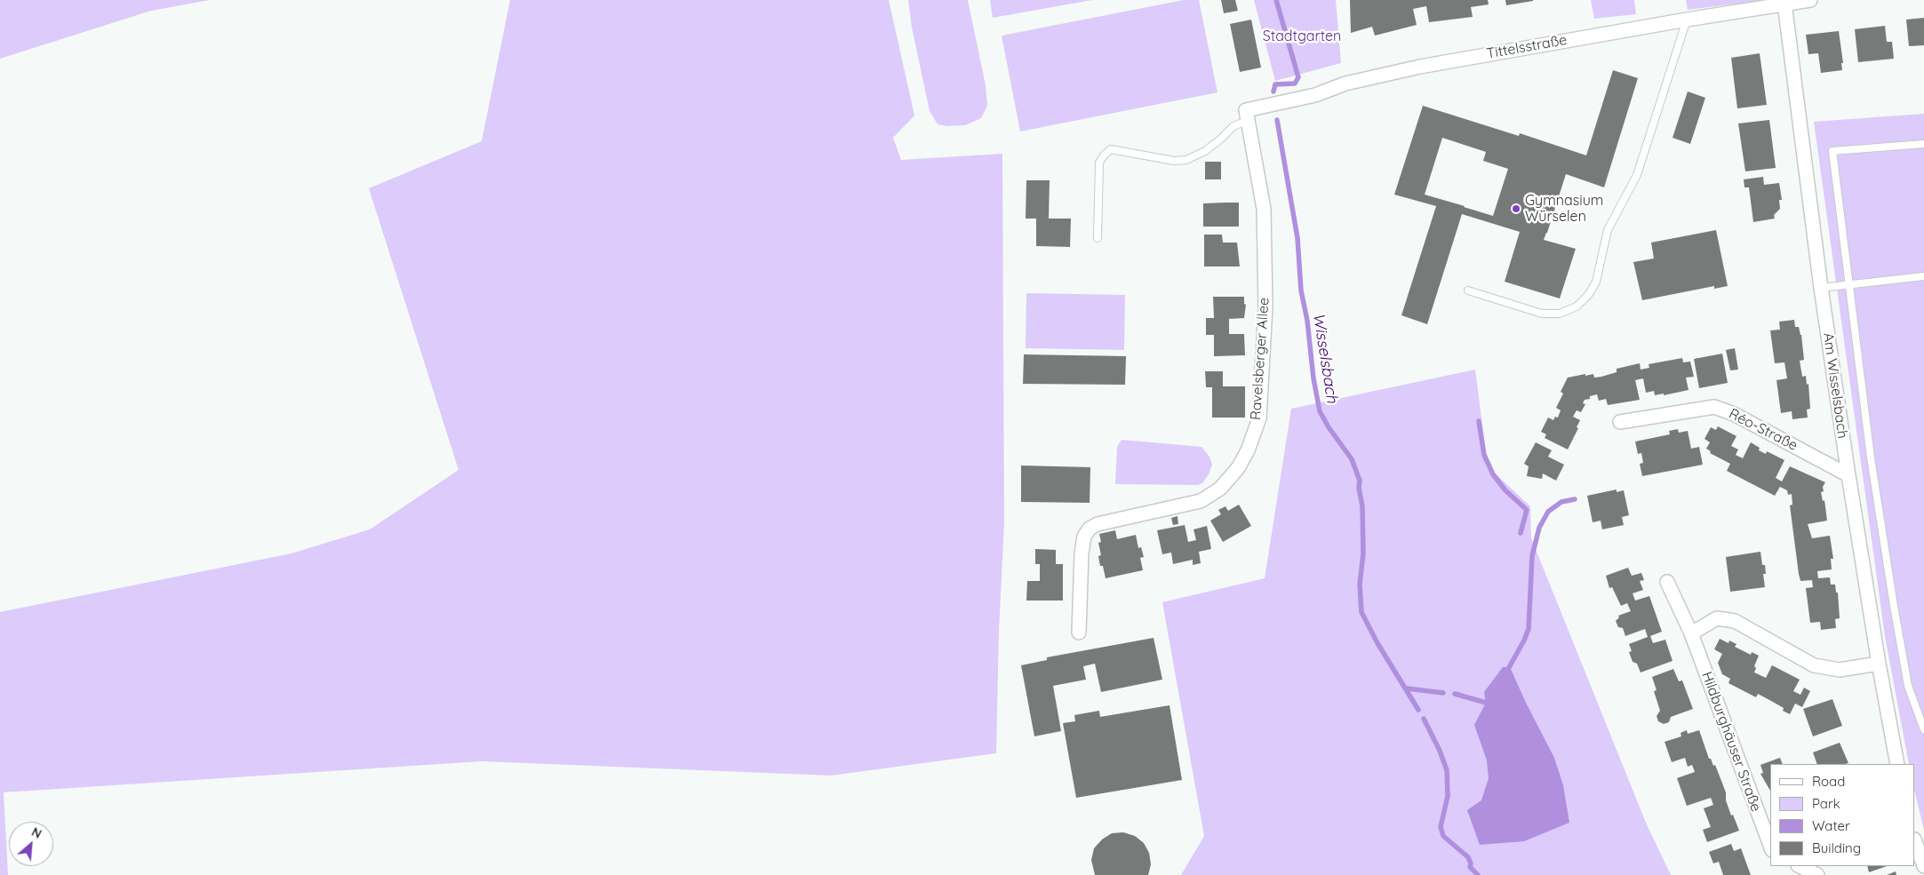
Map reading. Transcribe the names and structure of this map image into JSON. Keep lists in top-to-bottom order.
{
  "streets": {
    "street": [
      "Tittelsstraße",
      "Ravelsberger Allee",
      "Am Wisselsbach",
      "Réo-Straße",
      "Hildburghäuser Straße"
    ]
  },
  "crossings": [
    ["Tittelsstraße", "Ravelsberger Allee"],
    ["Tittelsstraße", "Am Wisselsbach"],
    ["Am Wisselsbach", "Réo-Straße"]
  ],
  "water": ["Wisselsbach"],
  "parks": ["Stadtgarten"],
  "places": ["Gymnasium Würselen"],
  "legend": [
    "Road",
    "Park",
    "Water",
    "Building"
  ],
  "north": "top right"
}
